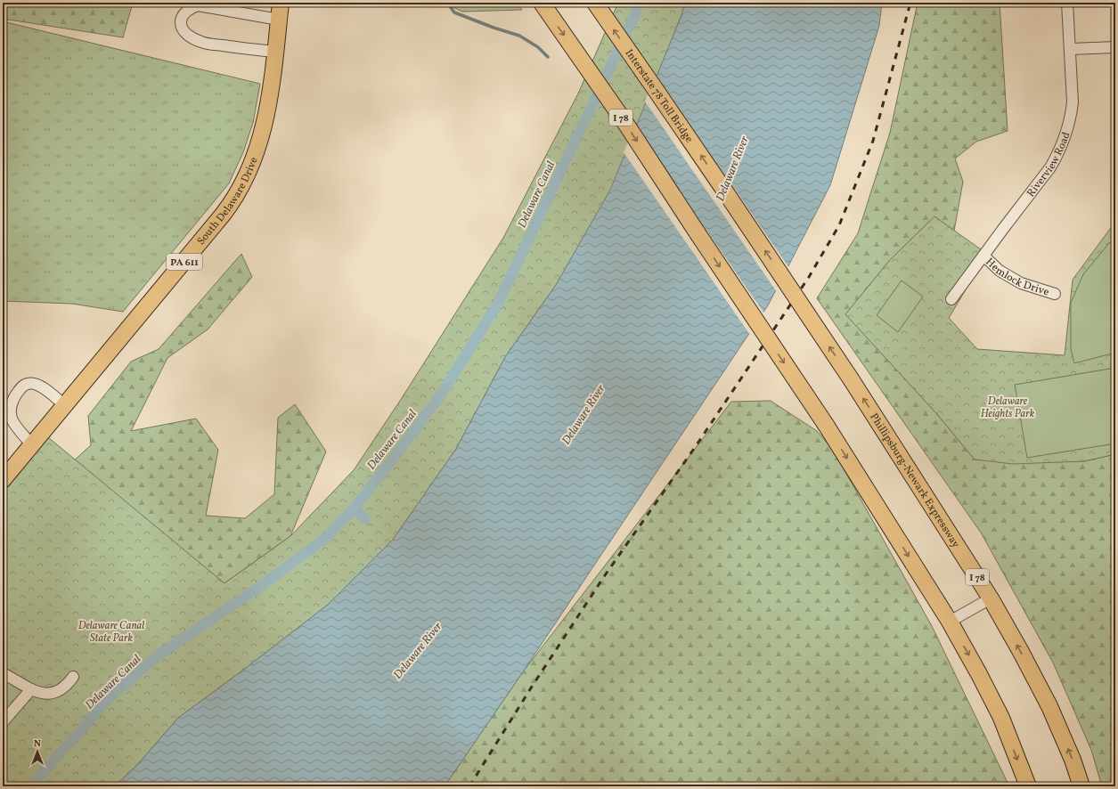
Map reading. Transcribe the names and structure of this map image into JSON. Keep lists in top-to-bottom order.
{
  "streets": {
    "highway": [
      "Interstate 78 Toll Bridge",
      "I 78",
      "South Delaware Drive",
      "PA 611",
      "Phillipsburg-Newark Expressway"
    ],
    "street": ["Riverview Road", "Hemlock Drive"]
  },
  "crossings": [
    ["Interstate 78 Toll Bridge", "Phillipsburg-Newark Expressway"],
    ["Riverview Road", "Hemlock Drive"]
  ],
  "water": ["Delaware River", "Delaware Canal"],
  "parks": ["Delaware Heights Park", "Delaware Canal State Park"],
  "north": "top"
}
